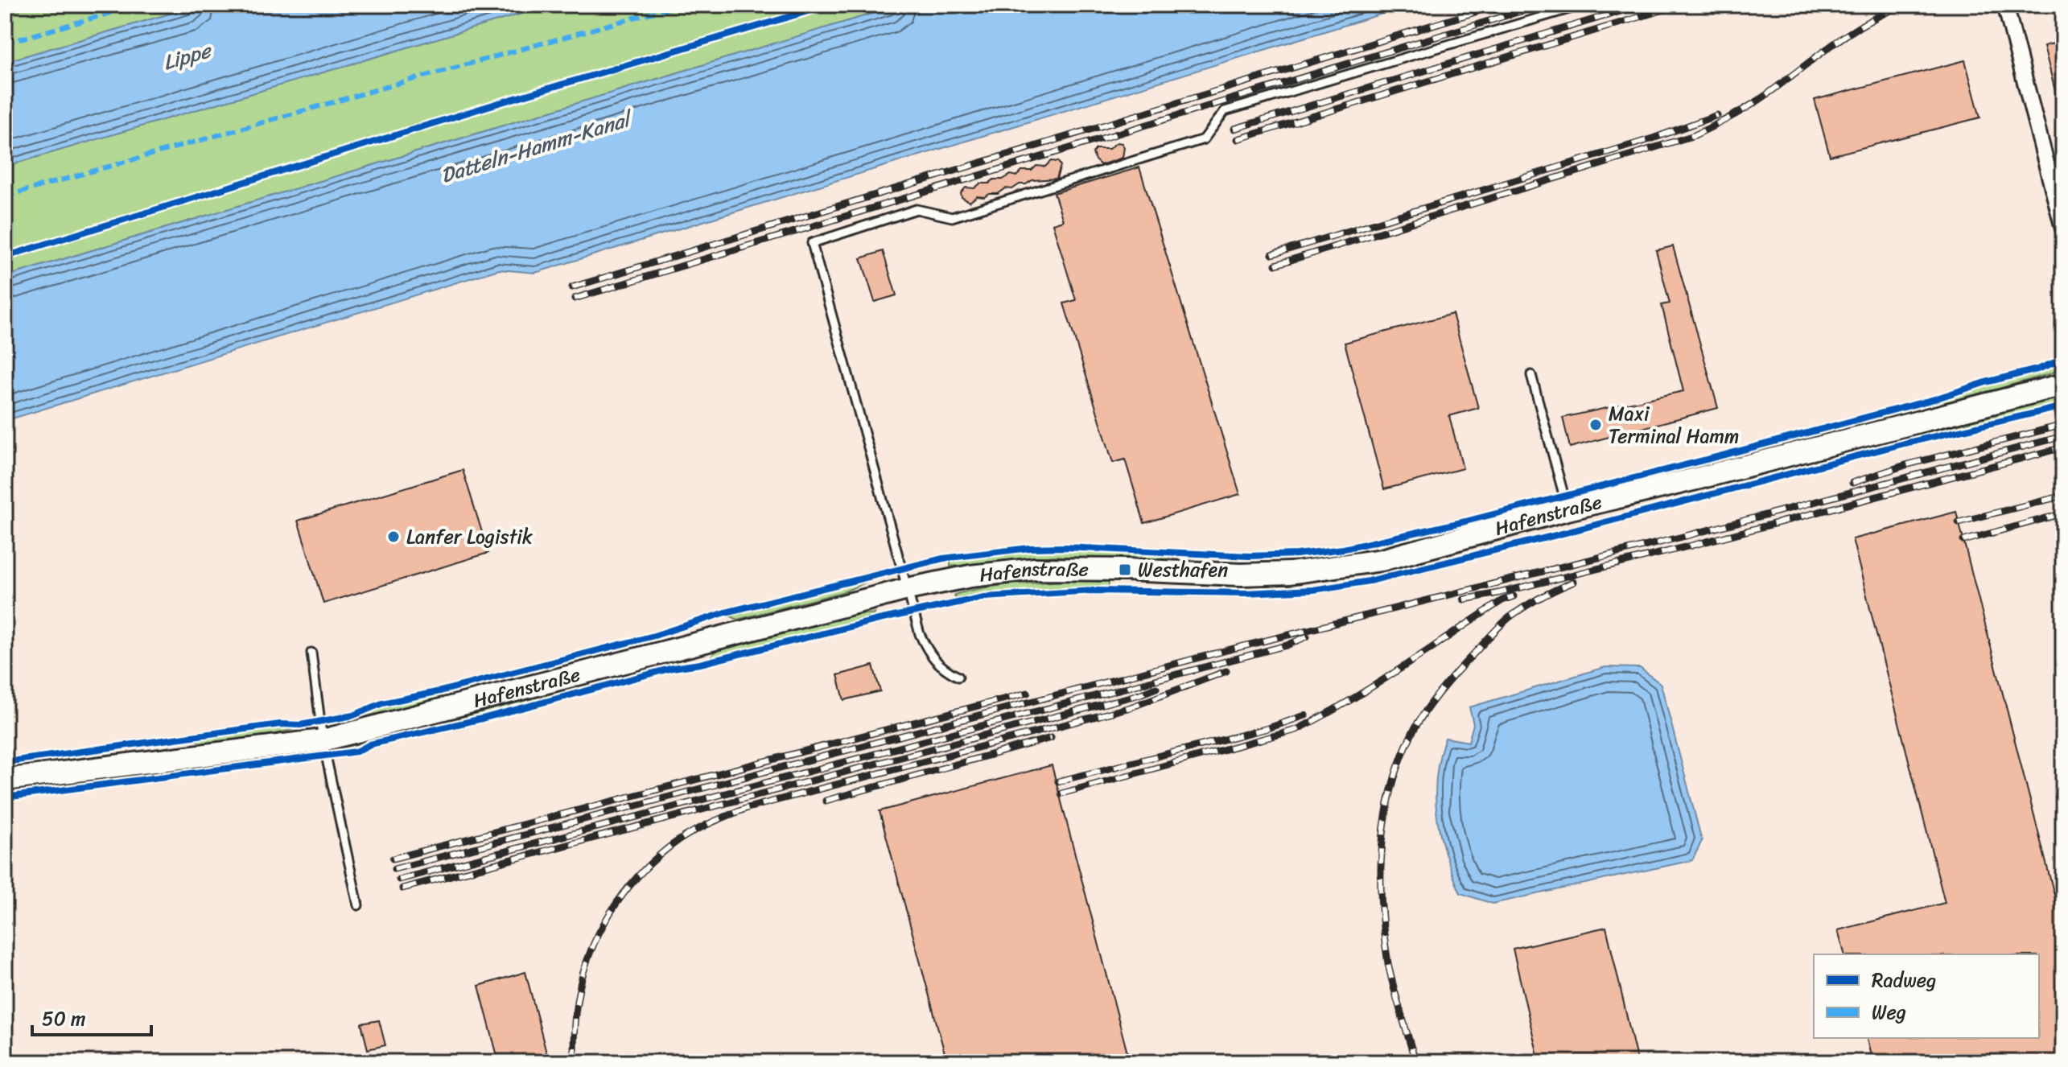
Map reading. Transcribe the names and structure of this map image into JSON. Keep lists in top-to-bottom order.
{
  "streets": {
    "street": ["Hafenstraße"]
  },
  "water": ["Lippe", "Datteln-Hamm-Kanal"],
  "places": {
    "other": ["Maxi Terminal Hamm", "Lanfer Logistik"],
    "transit": ["Westhafen"]
  },
  "legend": ["Radweg", "Weg"],
  "scale_bar": "50 m"
}
